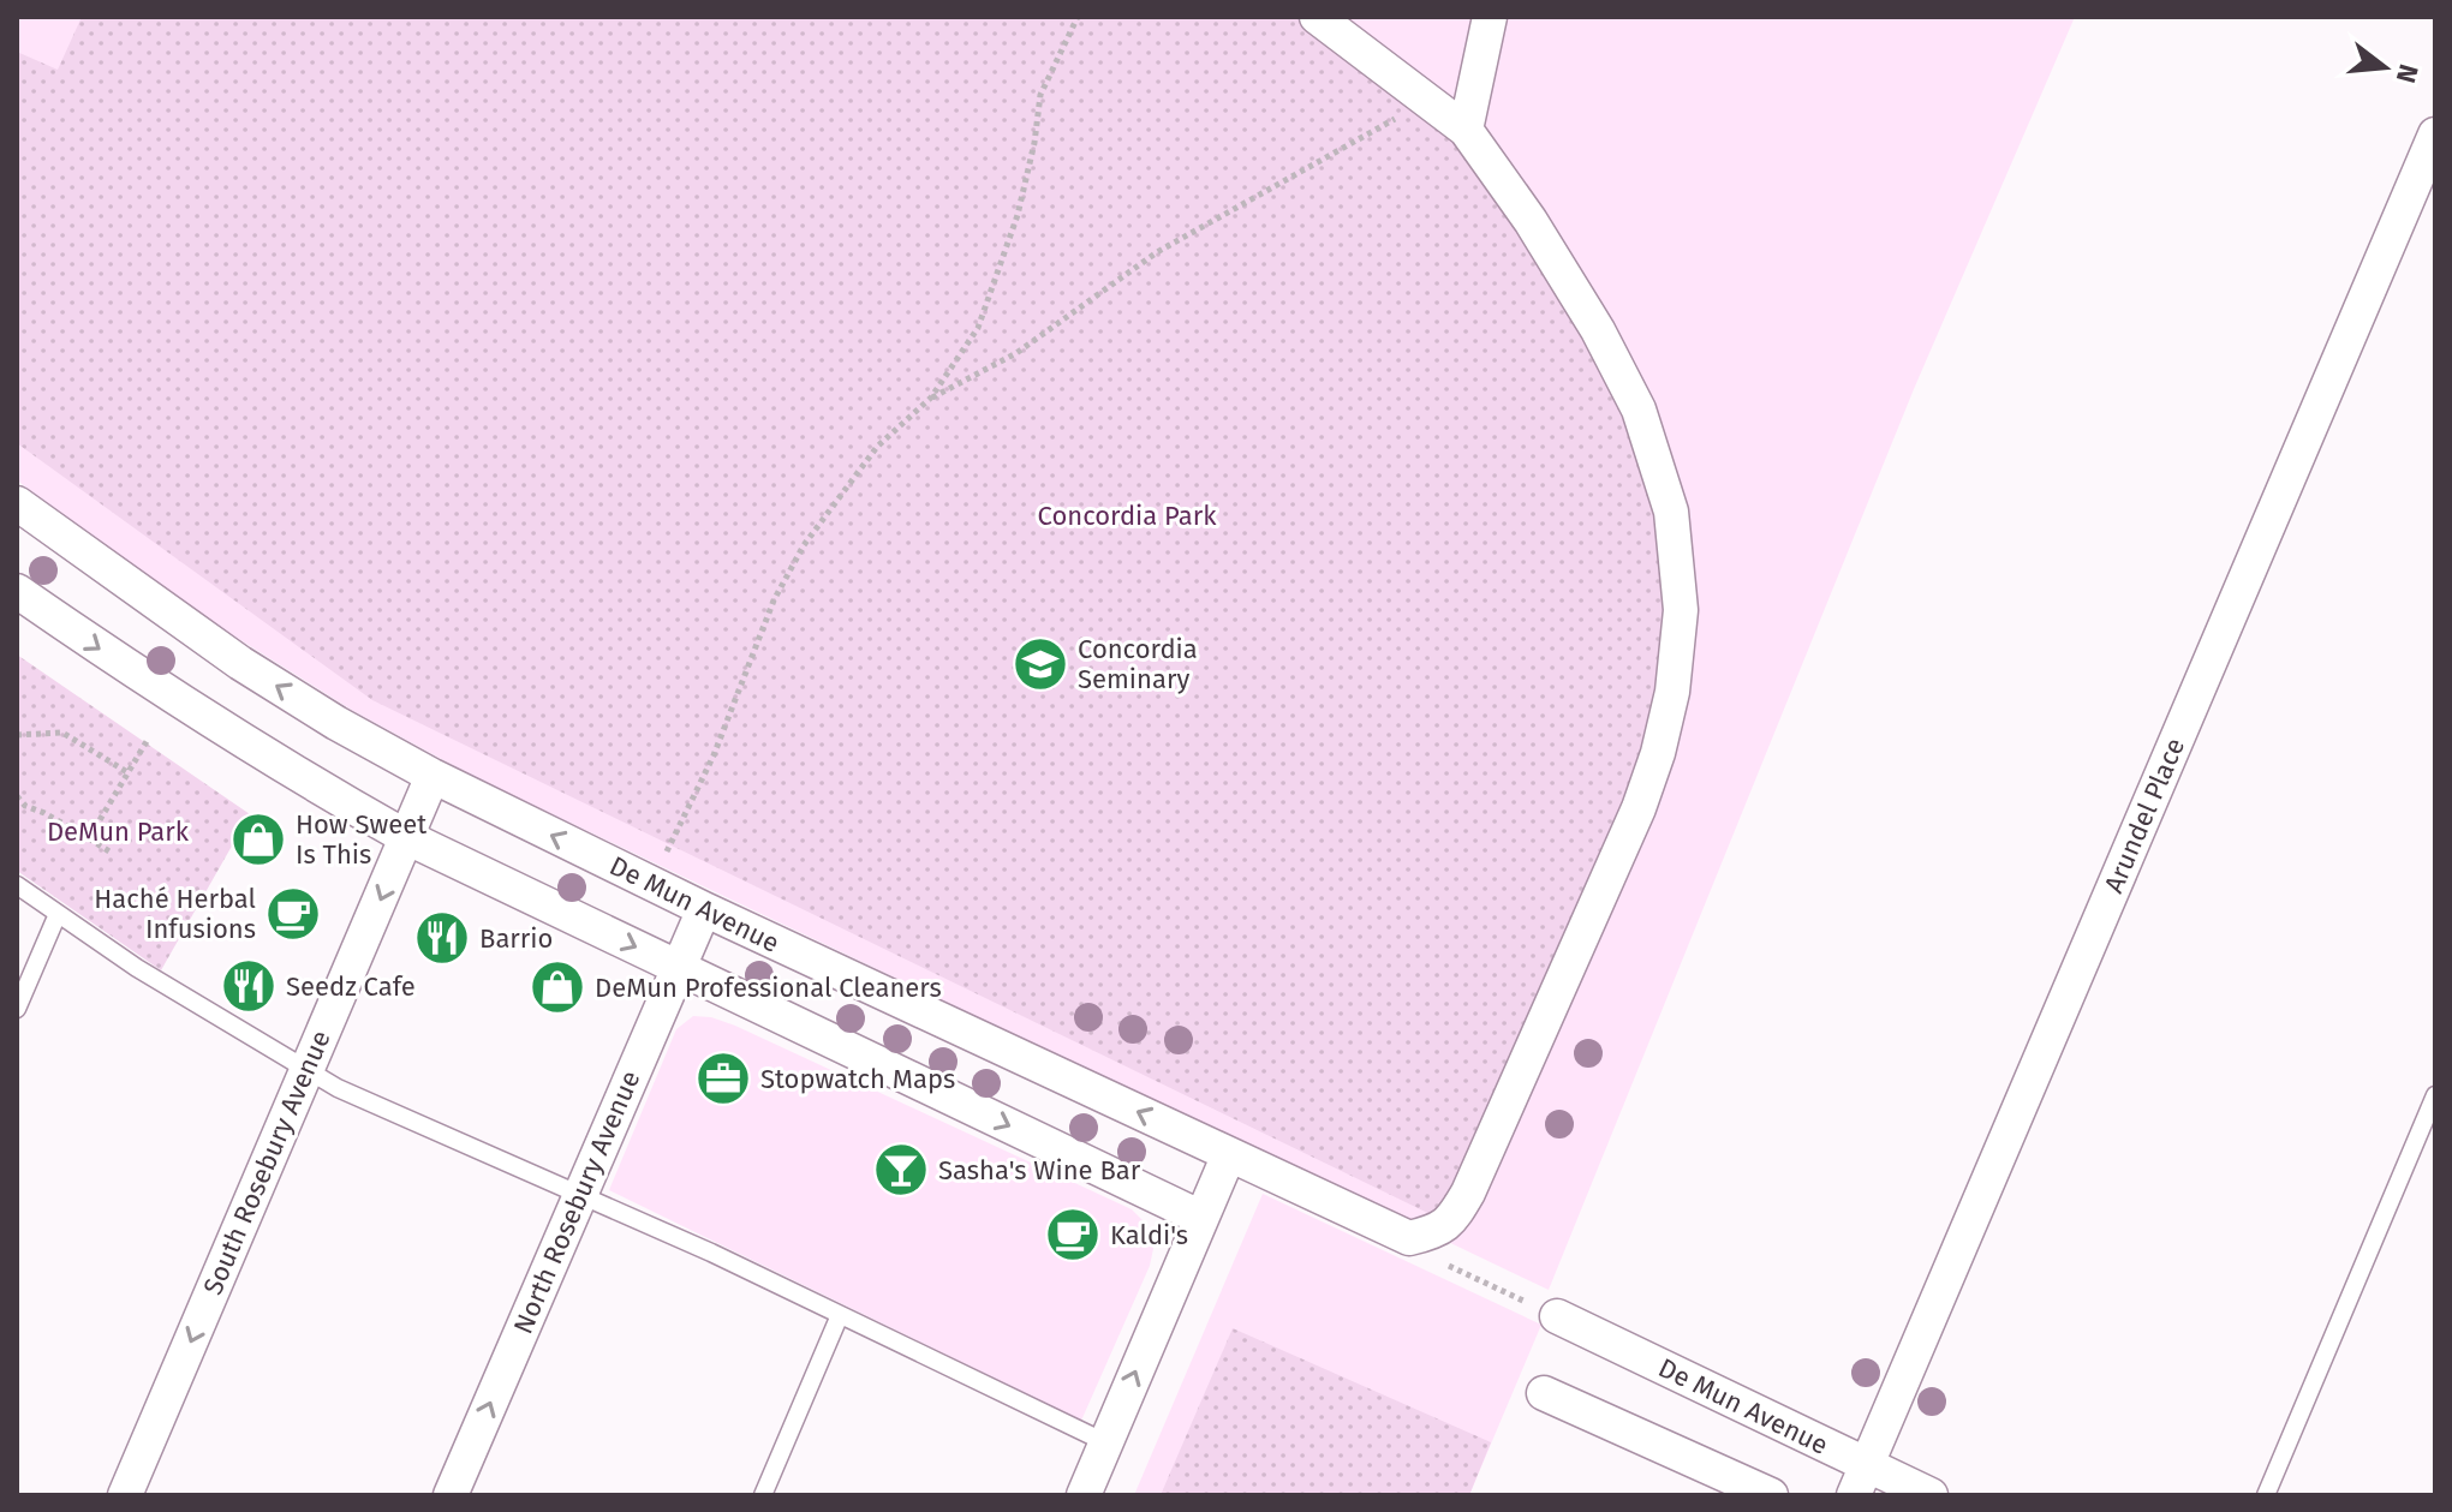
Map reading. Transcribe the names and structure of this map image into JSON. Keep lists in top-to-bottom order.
{
  "streets": {
    "street": [
      "Arundel Place",
      "De Mun Avenue",
      "South Rosebury Avenue",
      "North Rosebury Avenue"
    ]
  },
  "crossings": [
    ["Arundel Place", "De Mun Avenue"],
    ["De Mun Avenue", "South Rosebury Avenue"],
    ["De Mun Avenue", "North Rosebury Avenue"]
  ],
  "one_way": ["South Rosebury Avenue", "North Rosebury Avenue"],
  "parks": ["Concordia Park", "DeMun Park"],
  "places": {
    "school or university": ["Concordia Seminary"],
    "shop": ["How Sweet Is This", "DeMun Professional Cleaners"],
    "cafe": ["Haché Herbal Infusions", "Kaldi's"],
    "restaurant": ["Barrio", "Seedz Cafe"],
    "office": ["Stopwatch Maps"],
    "bar": ["Sasha's Wine Bar"]
  },
  "north": "right"
}
